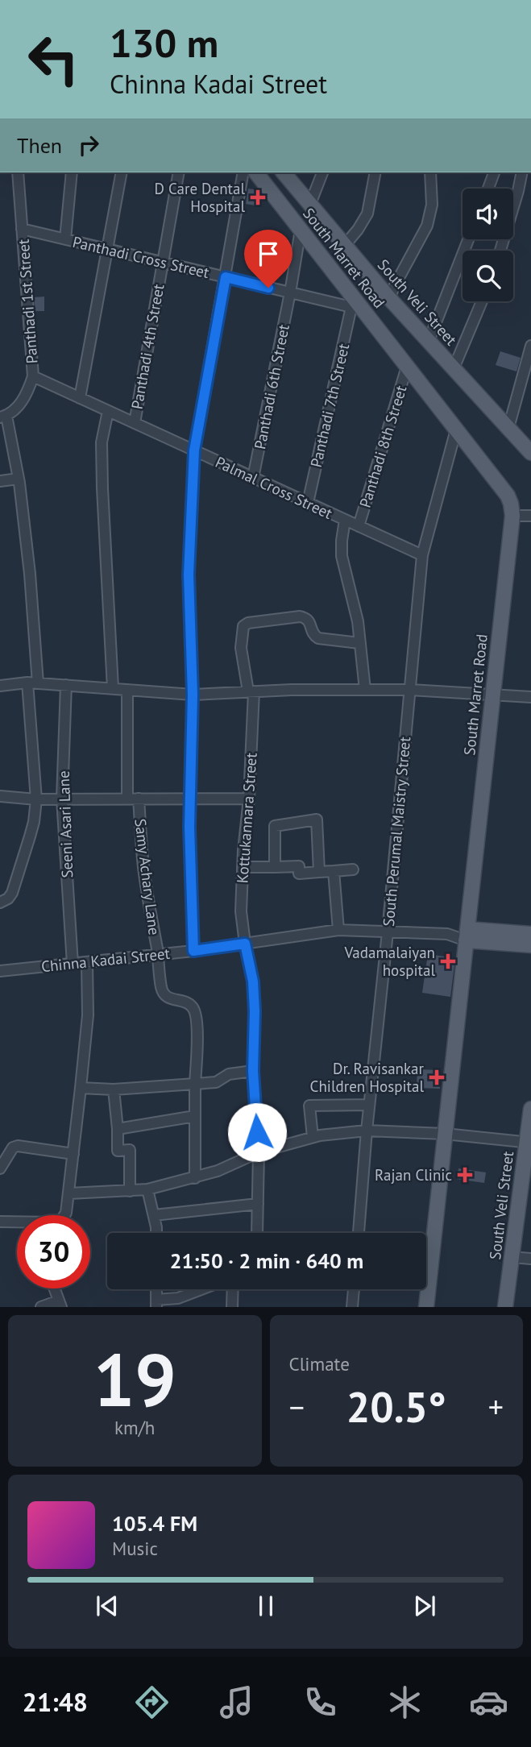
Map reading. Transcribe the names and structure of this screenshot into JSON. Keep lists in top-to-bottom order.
{
  "streets": {
    "main road": ["South Marret Road", "South Veli Street"],
    "street": [
      "Panthadi Cross Street",
      "Panthadi 1st Street",
      "Panthadi 4th Street",
      "Panthadi 6th Street",
      "Panthadi 7th Street",
      "Panthadi 8th Street",
      "Palmal Cross Street",
      "Kottukannara Street",
      "Seeni Asari Lane",
      "South Perumal Maistry Street",
      "Samy Achary Lane",
      "Chinna Kadai Street"
    ]
  },
  "crossings": [
    ["Panthadi Cross Street", "South Marret Road"],
    ["Panthadi Cross Street", "Panthadi 1st Street"],
    ["Panthadi Cross Street", "Panthadi 4th Street"],
    ["Panthadi Cross Street", "Panthadi 6th Street"],
    ["Panthadi Cross Street", "Panthadi 7th Street"],
    ["South Marret Road", "Panthadi 6th Street"],
    ["South Marret Road", "Panthadi 7th Street"],
    ["South Marret Road", "Panthadi 8th Street"],
    ["South Marret Road", "South Perumal Maistry Street"],
    ["South Marret Road", "Chinna Kadai Street"],
    ["Panthadi 1st Street", "Palmal Cross Street"],
    ["Panthadi 4th Street", "Palmal Cross Street"],
    ["Panthadi 6th Street", "Palmal Cross Street"],
    ["Panthadi 7th Street", "Palmal Cross Street"],
    ["Panthadi 8th Street", "Palmal Cross Street"],
    ["Palmal Cross Street", "South Perumal Maistry Street"],
    ["Kottukannara Street", "Chinna Kadai Street"],
    ["Seeni Asari Lane", "Chinna Kadai Street"],
    ["South Perumal Maistry Street", "Chinna Kadai Street"],
    ["Samy Achary Lane", "Chinna Kadai Street"]
  ],
  "places": {
    "health": [
      "D Care Dental Hospital",
      "Vadamalaiyan hospital",
      "Dr. Ravisankar Children Hospital",
      "Rajan Clinic"
    ]
  },
  "page": {
    "turn": ["130 m", "Chinna Kadai Street"],
    "then": "Then",
    "limit": "30",
    "trip": "21:50 · 2 min · 640 m",
    "tile": [
      ["19", "km/h"],
      "Climate"
    ],
    "heat": ["−", "20.5°", "+"],
    "song": ["105.4 FM", "Music"],
    "tabs": "21:48"
  }
}
